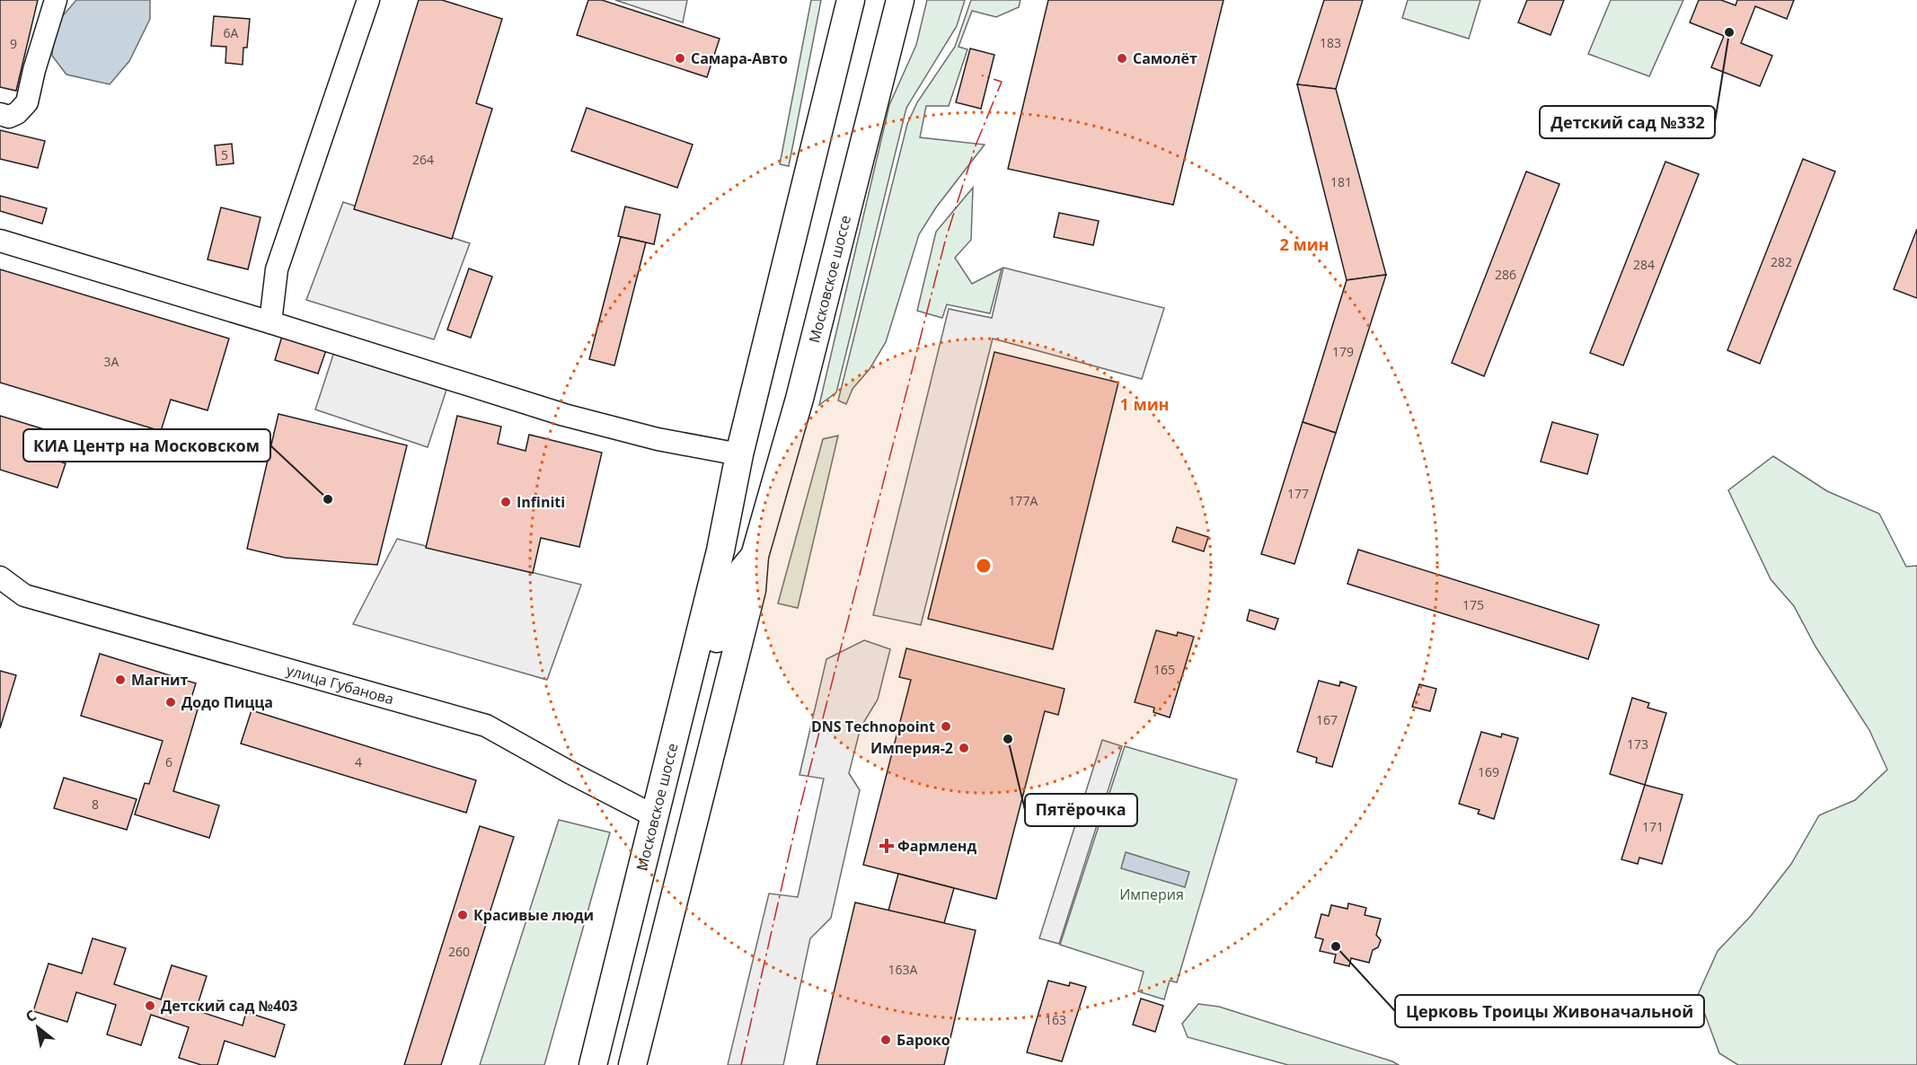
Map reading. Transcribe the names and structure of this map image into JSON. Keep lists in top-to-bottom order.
{
  "streets": {
    "main road": ["Московское шоссе"],
    "street": ["улица Губанова"]
  },
  "crossings": [
    ["Московское шоссе", "улица Губанова"]
  ],
  "parks": ["Империя"],
  "places": {
    "other": [
      "Детский сад №332",
      "Самара-Авто",
      "Самолёт",
      "КИА Центр на Московском",
      "Infiniti",
      "Магнит",
      "Додо Пицца",
      "DNS Technopoint",
      "Пятёрочка",
      "Империя-2",
      "Красивые люди",
      "Церковь Троицы Живоначальной",
      "Детский сад №403",
      "Бароко"
    ],
    "health": ["Фармленд"]
  },
  "house_numbers": [
    "6А",
    "183",
    "9",
    "5",
    "264",
    "181",
    "282",
    "284",
    "286",
    "179",
    "3А",
    "177",
    "177А",
    "175",
    "165",
    "167",
    "173",
    "6",
    "4",
    "169",
    "8",
    "171",
    "260",
    "163А",
    "163"
  ],
  "north": "top left",
  "rings": ["2 мин", "1 мин"]
}
